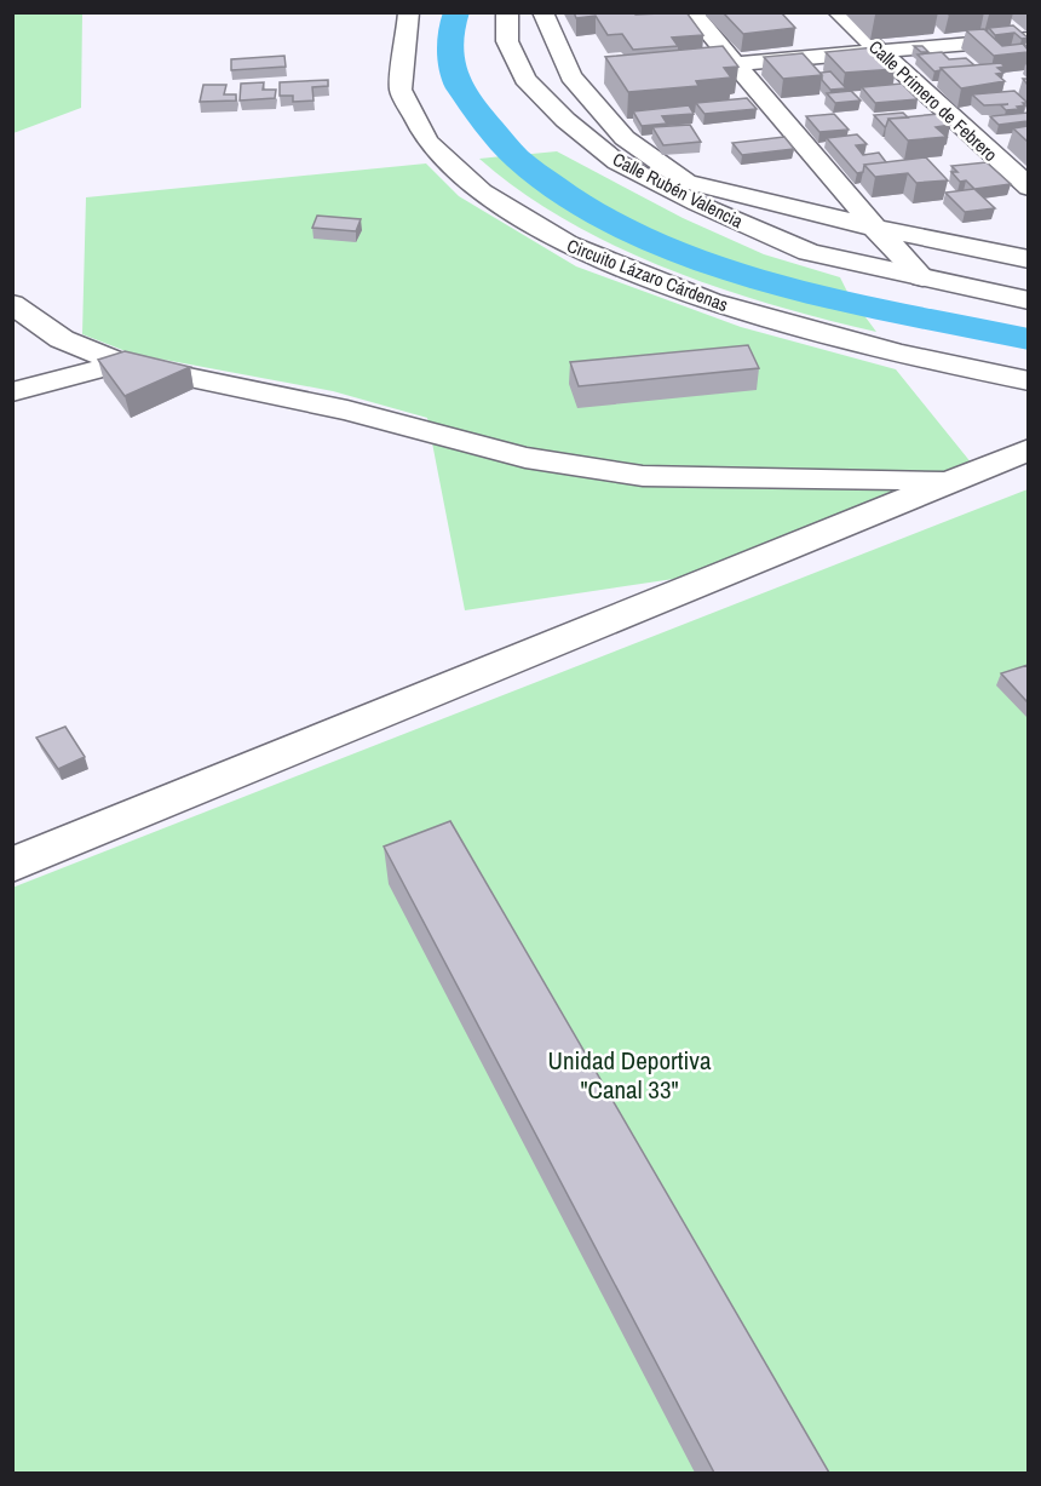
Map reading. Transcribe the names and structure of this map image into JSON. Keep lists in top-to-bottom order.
{
  "streets": {
    "street": ["Calle Primero de Febrero", "Calle Rubén Valencia", "Circuito Lázaro Cárdenas"]
  },
  "parks": ["Unidad Deportiva \"Canal 33\""]
}
